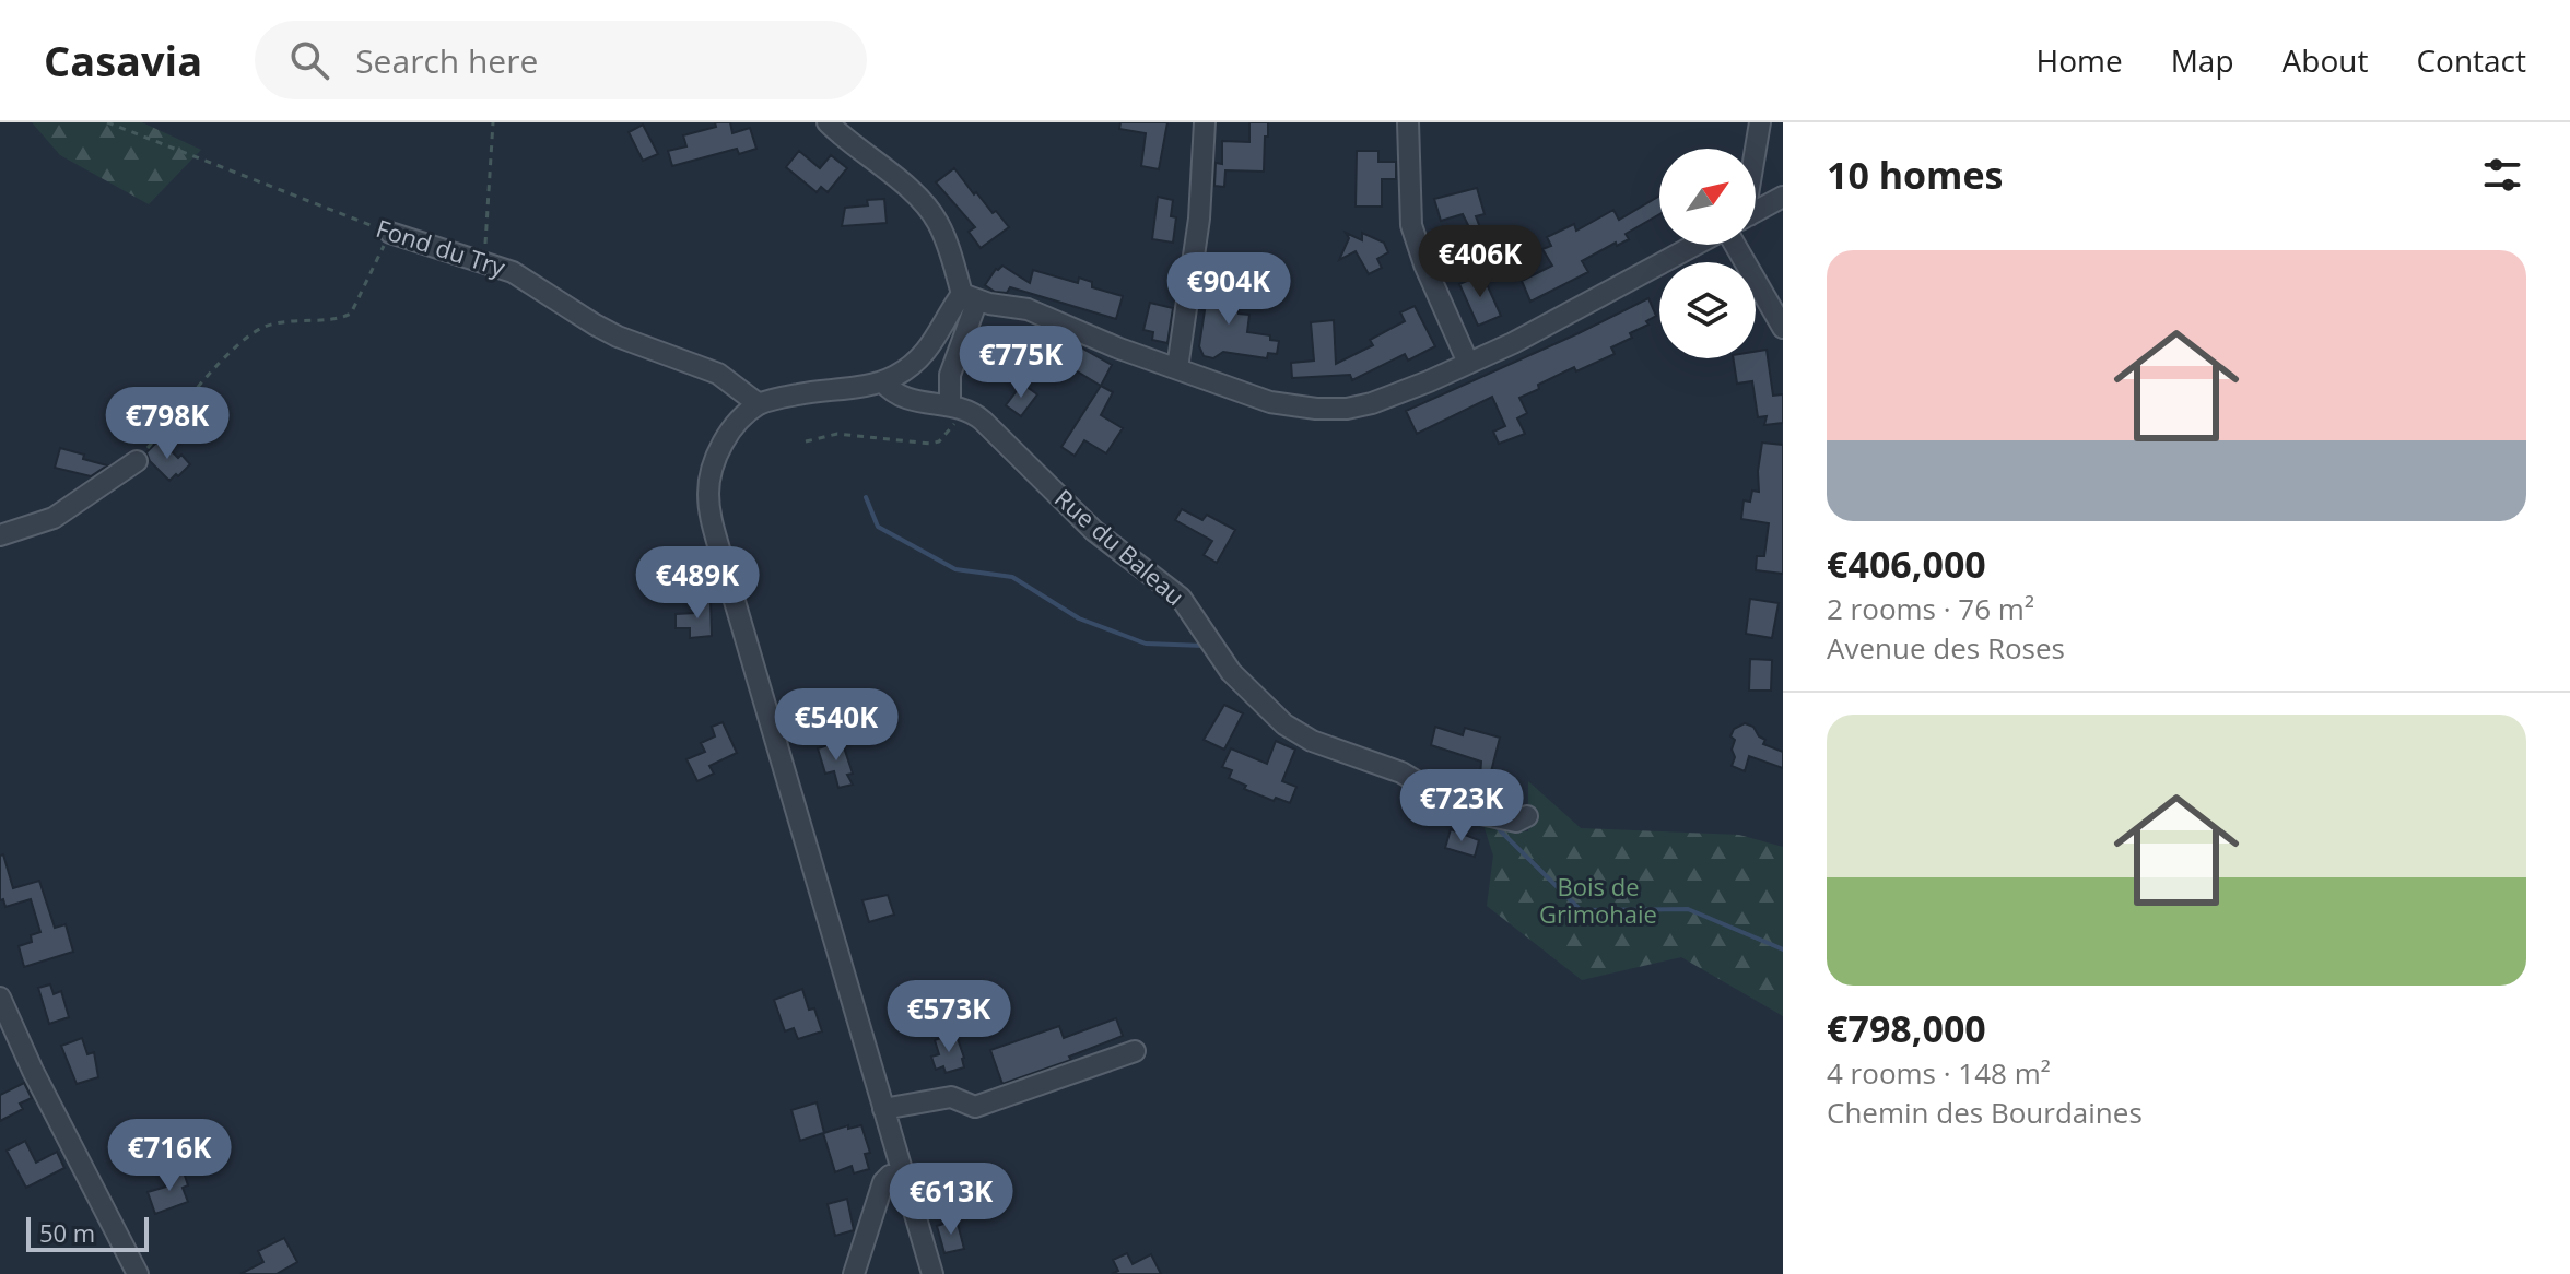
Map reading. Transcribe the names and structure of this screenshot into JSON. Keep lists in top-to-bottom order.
{
  "streets": {
    "street": ["Fond du Try", "Rue du Baleau"]
  },
  "parks": ["Bois de Grimohaie"],
  "scale_bar": "50 m",
  "north": "top right",
  "page": {
    "header": "Casavia",
    "search": "Search here",
    "nav": [
      "Home",
      "Map",
      "About",
      "Contact"
    ],
    "heading": "10 homes",
    "price": [
      "€406K",
      "€904K",
      "€775K",
      "€798K",
      "€489K",
      "€540K",
      "€723K",
      "€573K",
      "€716K",
      "€613K"
    ],
    "list": [
      {
        "name": "€406,000",
        "note": "2 rooms · 76 m² · Avenue des Roses"
      },
      {
        "name": "€798,000",
        "note": "4 rooms · 148 m² · Chemin des Bourdaines"
      }
    ],
    "scale": "50 m"
  }
}
